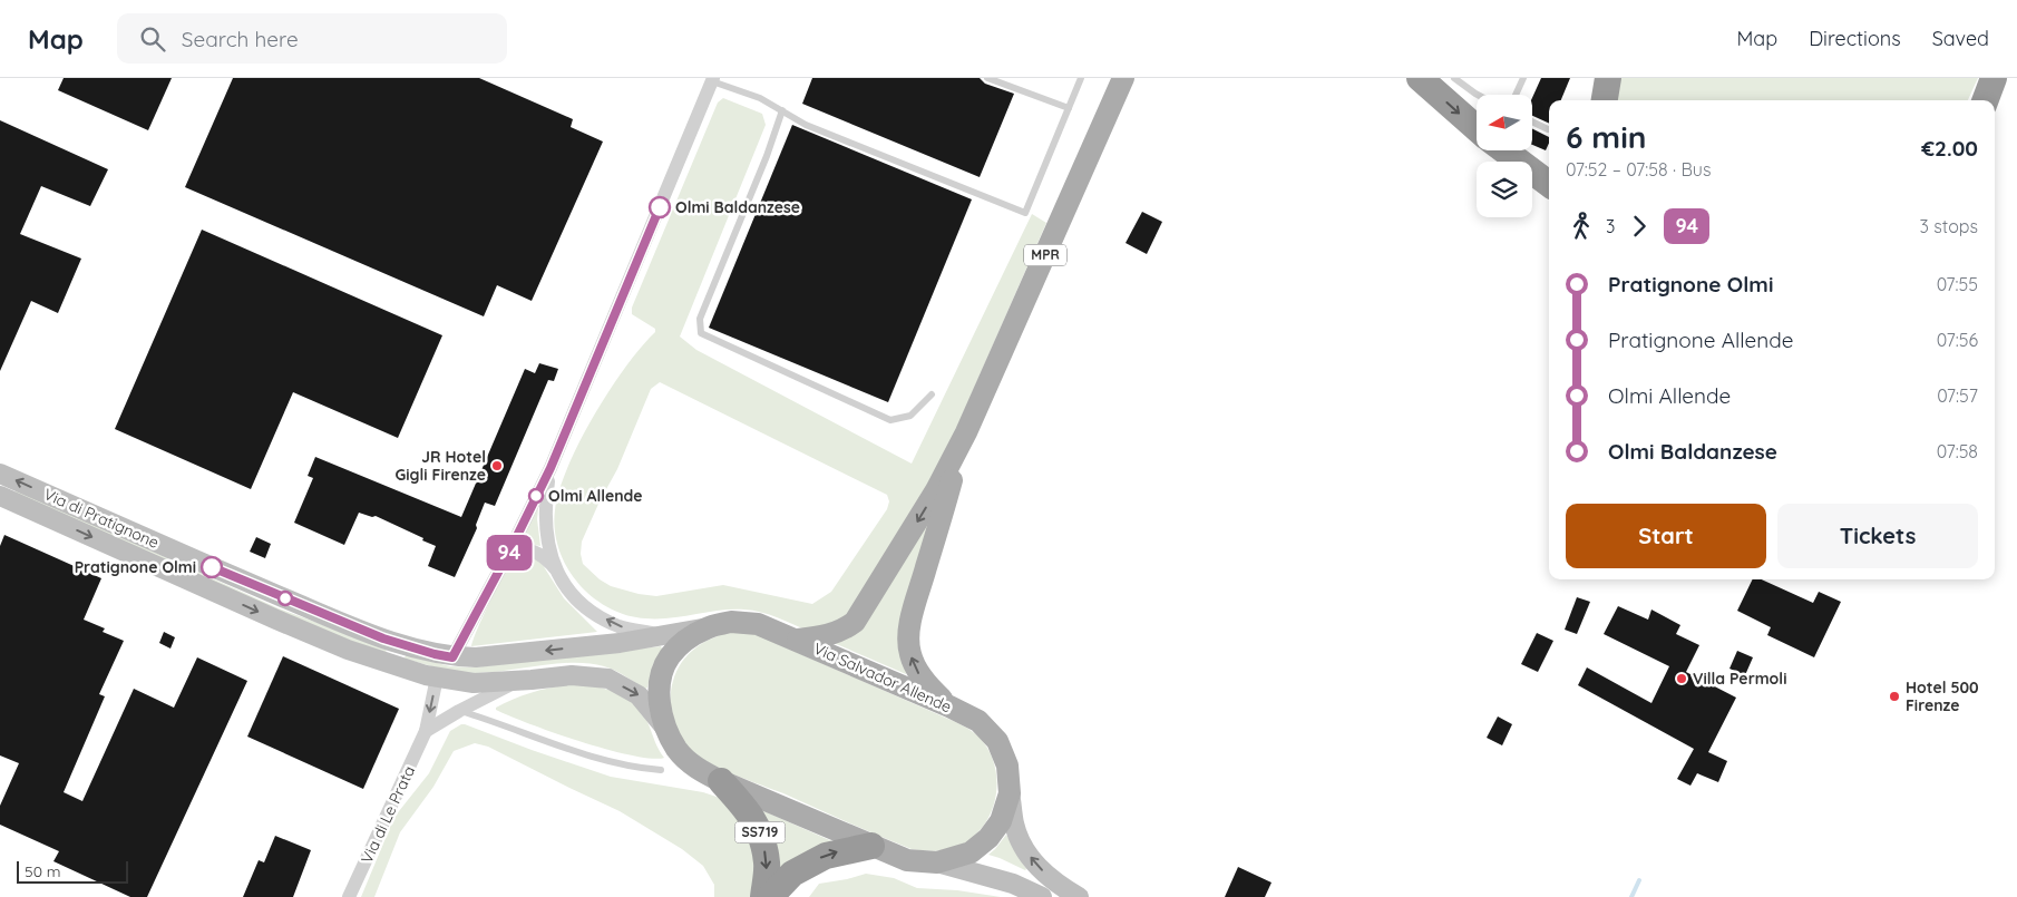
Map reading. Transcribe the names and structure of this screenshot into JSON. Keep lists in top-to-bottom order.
{
  "streets": {
    "highway": ["SS719"],
    "main road": ["MPR", "Via di Pratignone", "Via Salvador Allende"],
    "street": ["Via di Le Prata"]
  },
  "crossings": [
    ["MPR", "Via Salvador Allende"],
    ["Via di Pratignone", "Via Salvador Allende"],
    ["Via di Pratignone", "Via di Le Prata"],
    ["Via Salvador Allende", "Via di Le Prata"],
    ["Via Salvador Allende", "SS719"]
  ],
  "places": [
    "Olmi Baldanzese",
    "JR Hotel Gigli Firenze",
    "Olmi Allende",
    "Pratignone Olmi",
    "Villa Permoli",
    "Hotel 500 Firenze"
  ],
  "lines": ["bus line 94"],
  "scale_bar": "50 m",
  "north": "left",
  "page": {
    "header": "Map",
    "search": "Search here",
    "nav": ["Map", "Directions", "Saved"],
    "on_map": "94",
    "heading": ["6 min", "07:52 – 07:58 · Bus", "€2.00"],
    "legs": ["3", "94", "3 stops"],
    "list": [
      {
        "name": "Pratignone Olmi",
        "value": "07:55"
      },
      {
        "name": "Pratignone Allende",
        "value": "07:56"
      },
      {
        "name": "Olmi Allende",
        "value": "07:57"
      },
      {
        "name": "Olmi Baldanzese",
        "value": "07:58"
      }
    ],
    "buttons": ["Start", "Tickets"],
    "scale": "50 m"
  }
}
